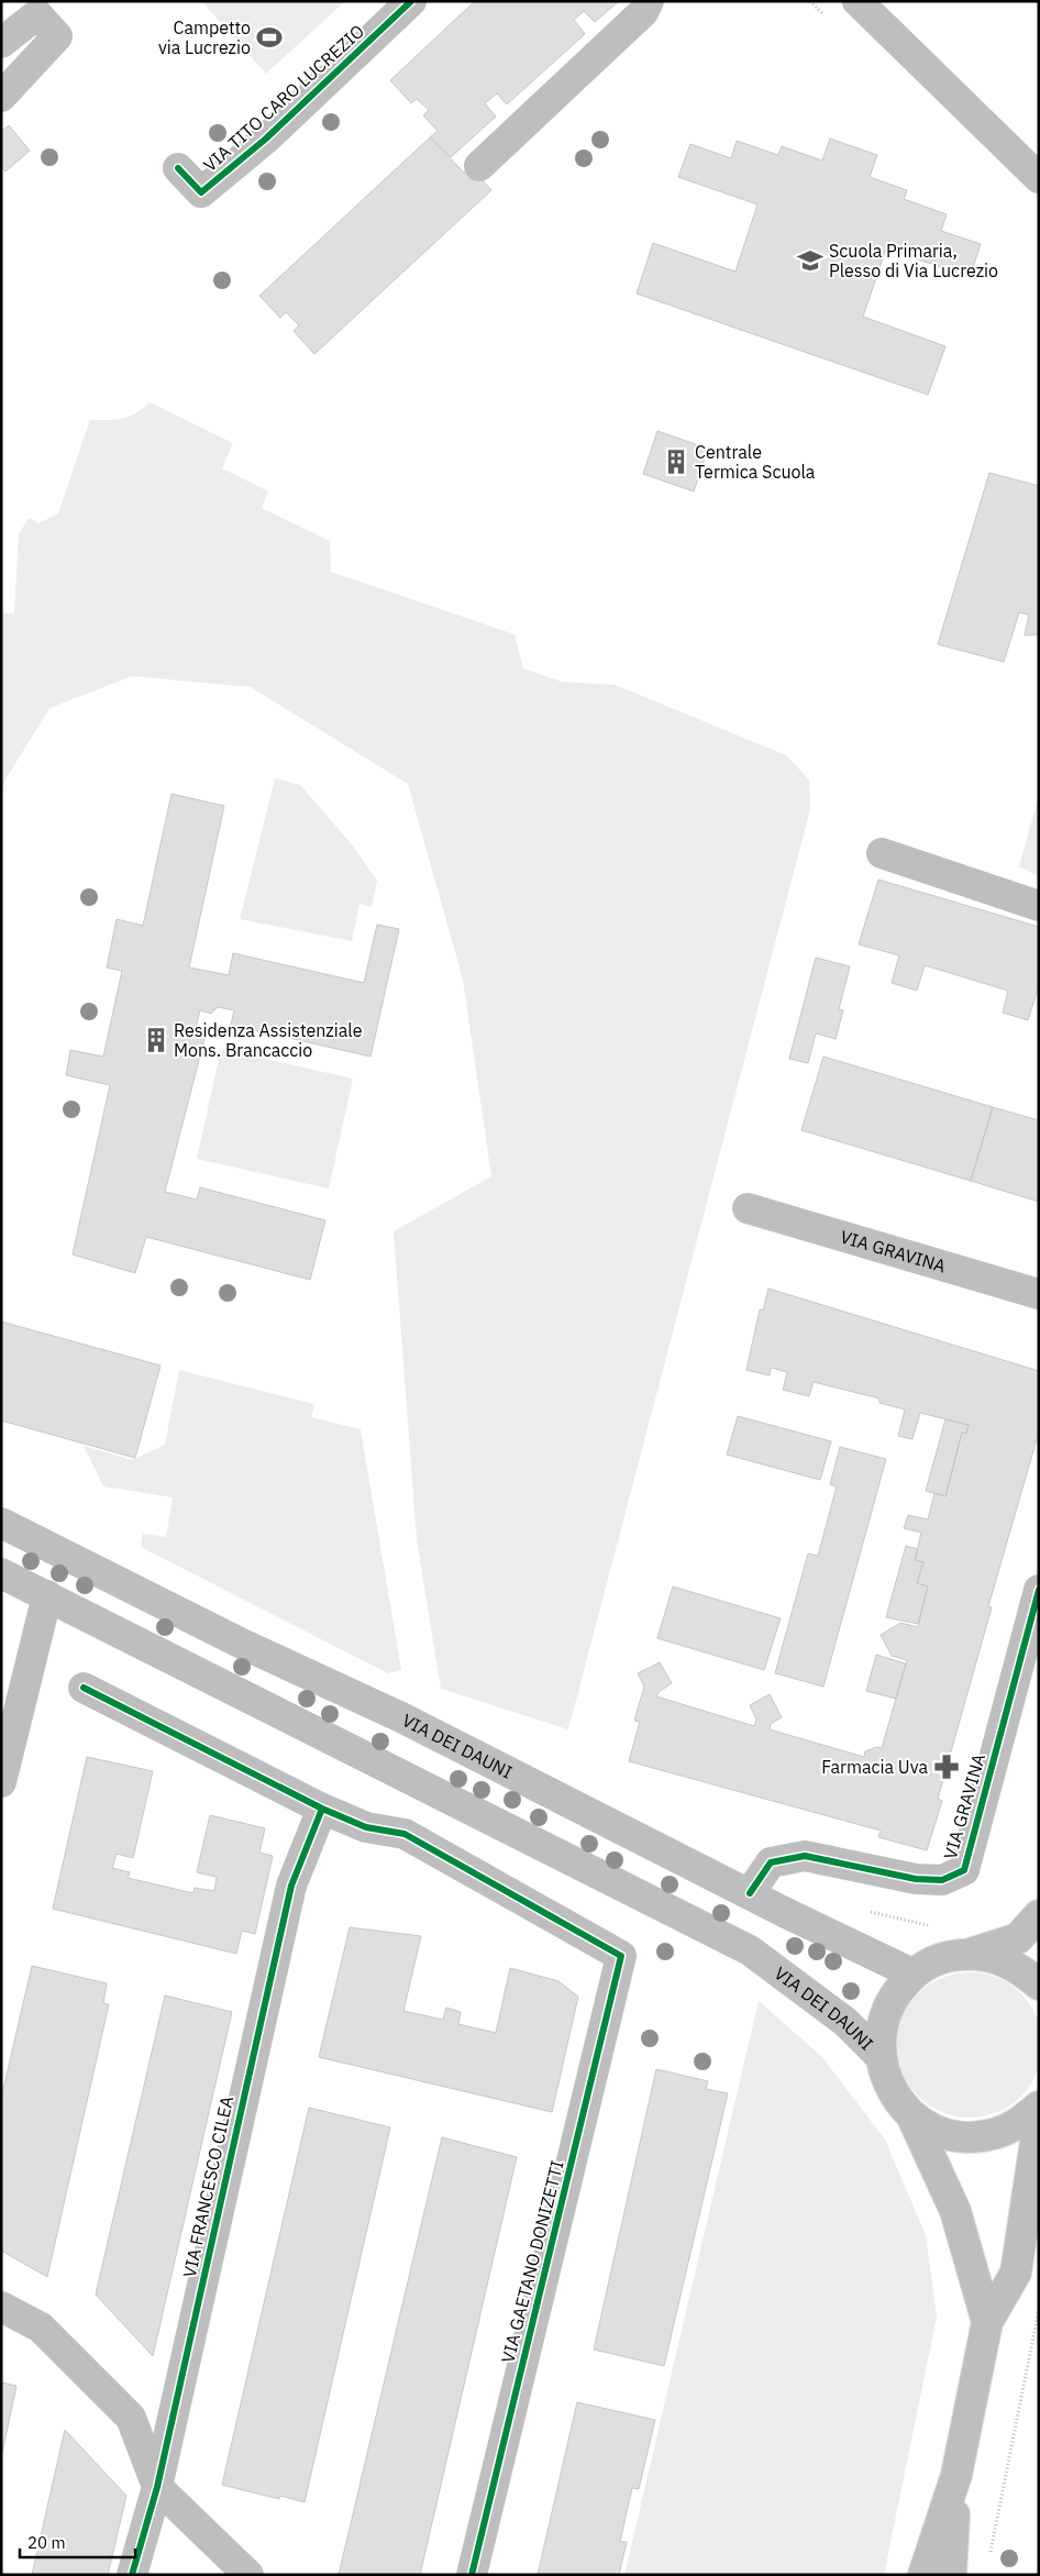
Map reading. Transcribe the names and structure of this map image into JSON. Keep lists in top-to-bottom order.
{
  "streets": {
    "street": [
      "VIA TITO CARO LUCREZIO",
      "VIA GRAVINA",
      "VIA DEI DAUNI",
      "VIA FRANCESCO CILEA",
      "VIA GAETANO DONIZETTI"
    ]
  },
  "crossings": [
    ["VIA GRAVINA", "VIA DEI DAUNI"],
    ["VIA FRANCESCO CILEA", "VIA GAETANO DONIZETTI"]
  ],
  "places": {
    "sports": ["Campetto via Lucrezio"],
    "school or university": ["Scuola Primaria, Plesso di Via Lucrezio"],
    "building": ["Centrale Termica Scuola", "Residenza Assistenziale Mons. Brancaccio"],
    "pharmacy": ["Farmacia Uva"]
  },
  "scale_bar": "20 m"
}
